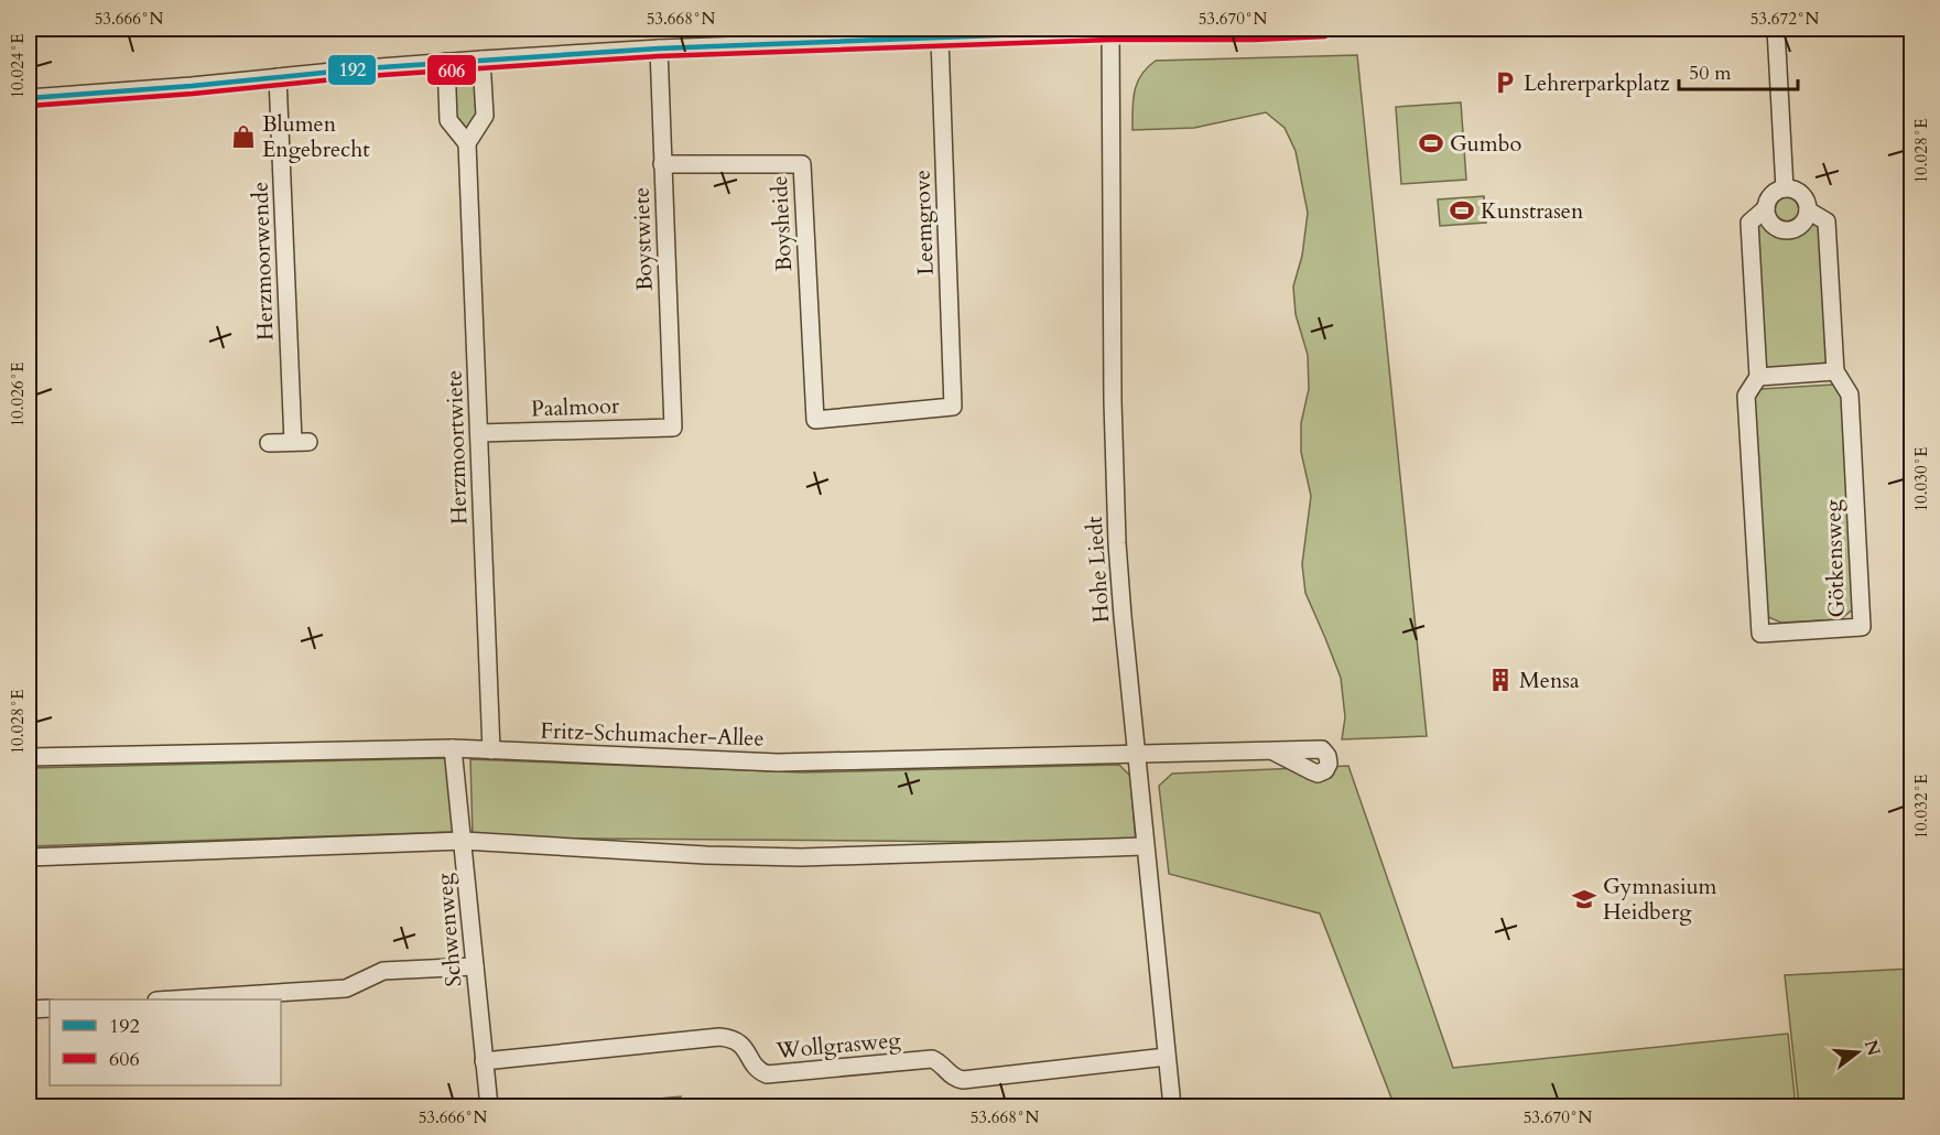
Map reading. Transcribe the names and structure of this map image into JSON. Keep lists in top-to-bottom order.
{
  "streets": {
    "street": [
      "Leemgrove",
      "Boysheide",
      "Boystwiete",
      "Herzmoorwende",
      "Paalmoor",
      "Herzmoortwiete",
      "Götkensweg",
      "Hohe Liedt",
      "Fritz-Schumacher-Allee",
      "Schwenweg",
      "Wollgrasweg"
    ]
  },
  "crossings": [
    ["Leemgrove", "Boysheide"],
    ["Boysheide", "Boystwiete"],
    ["Boystwiete", "Paalmoor"],
    ["Paalmoor", "Herzmoortwiete"],
    ["Herzmoortwiete", "Fritz-Schumacher-Allee"],
    ["Hohe Liedt", "Fritz-Schumacher-Allee"],
    ["Hohe Liedt", "Wollgrasweg"],
    ["Fritz-Schumacher-Allee", "Schwenweg"],
    ["Schwenweg", "Wollgrasweg"]
  ],
  "places": {
    "parking": ["Lehrerparkplatz"],
    "shop": ["Blumen Engebrecht"],
    "sports": ["Gumbo", "Kunstrasen"],
    "building": ["Mensa"],
    "school or university": ["Gymnasium Heidberg"]
  },
  "lines": ["transit line 192", "transit line 606"],
  "legend": ["192", "606"],
  "scale_bar": "50 m",
  "north": "right",
  "coordinates": [
    "53.666°N",
    "53.668°N",
    "53.670°N",
    "53.672°N",
    "10.024°E",
    "10.028°E",
    "10.026°E",
    "10.030°E",
    "10.032°E"
  ]
}
